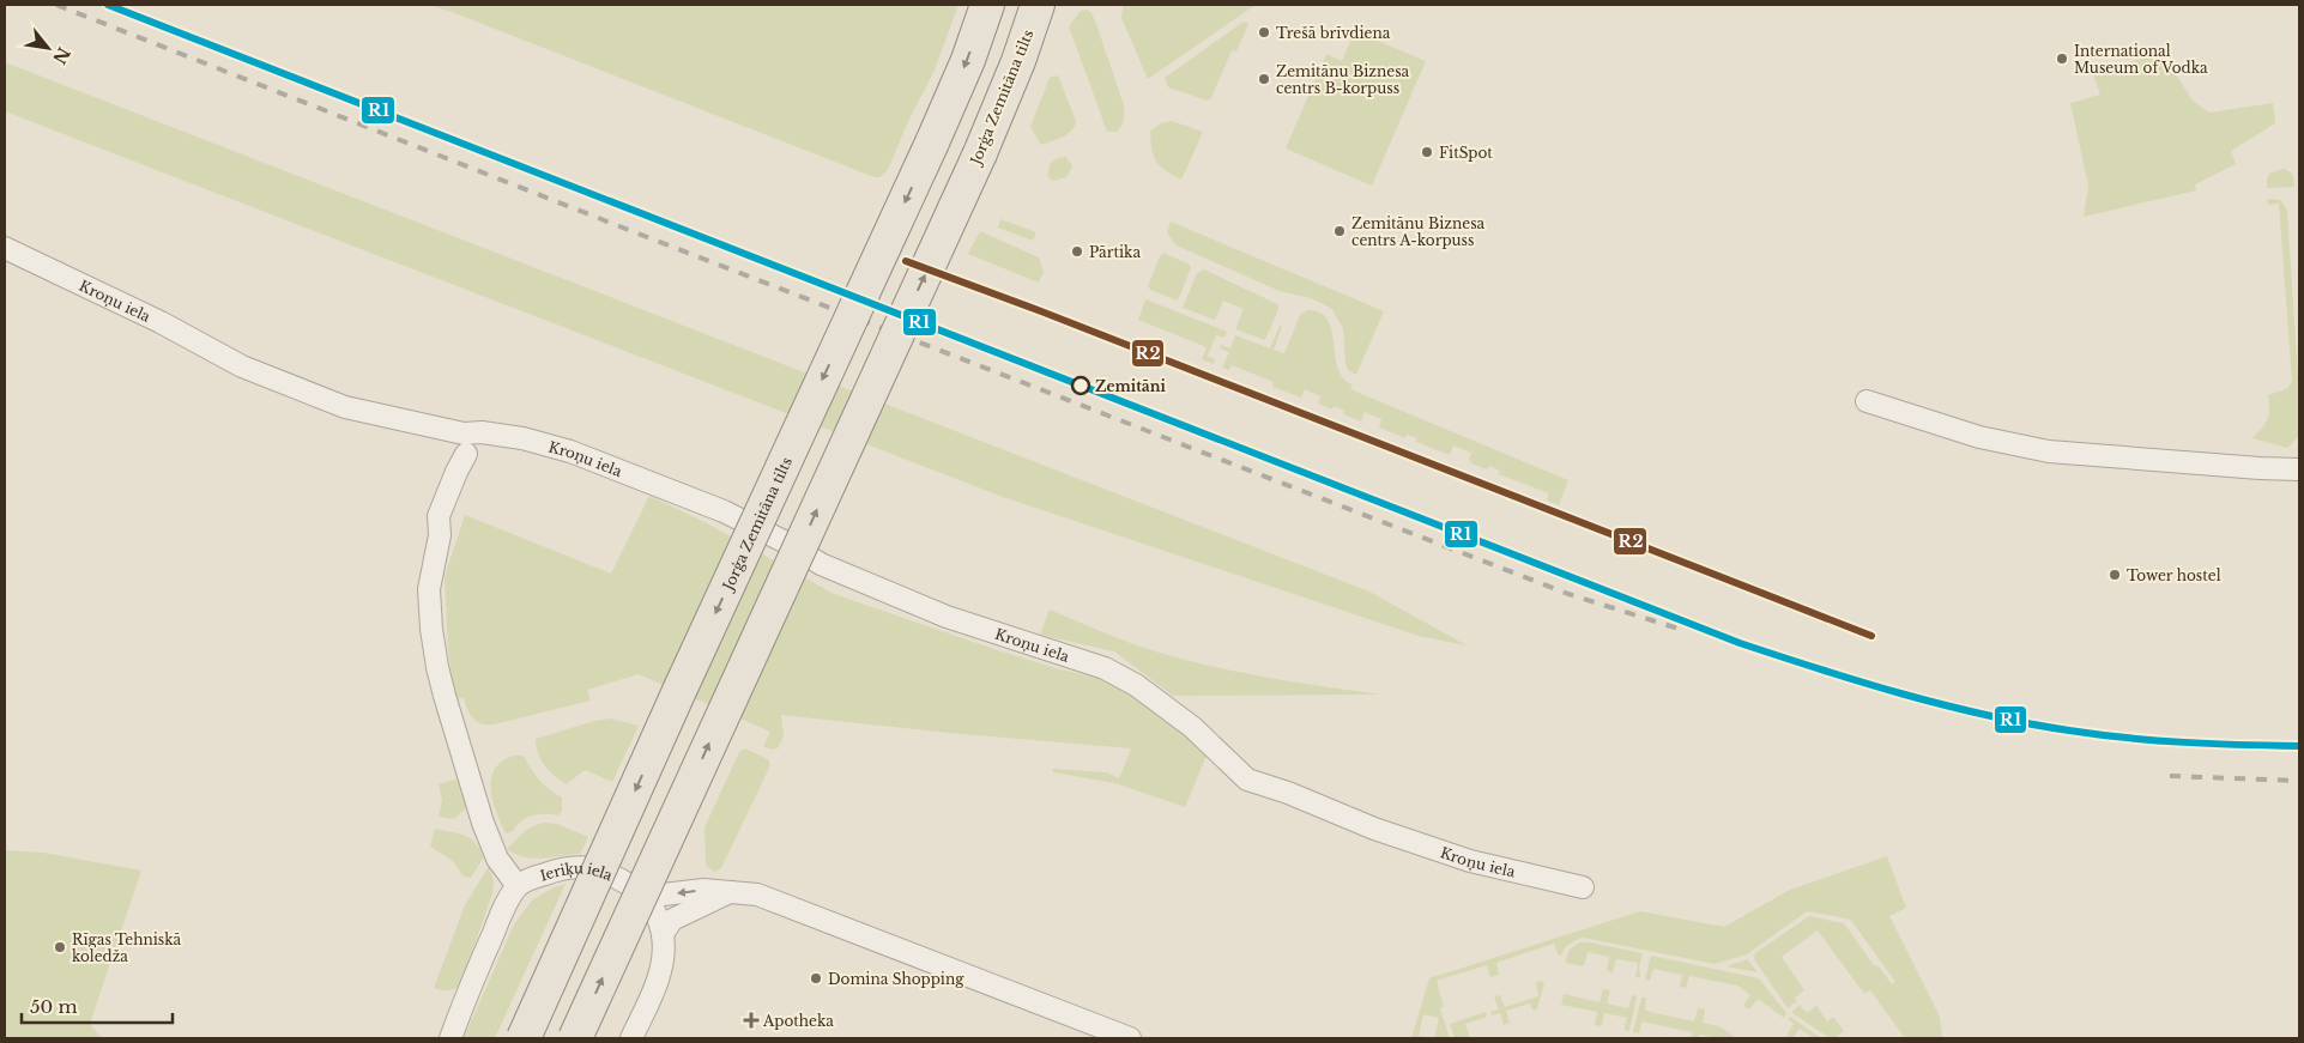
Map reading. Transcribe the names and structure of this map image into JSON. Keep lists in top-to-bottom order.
{
  "streets": {
    "main road": ["Jorģa Zemitāna tilts"],
    "street": ["Kroņu iela", "Ieriķu iela"]
  },
  "places": {
    "other": [
      "Trešā brīvdiena",
      "International Museum of Vodka",
      "Zemitānu Biznesa centrs B-korpuss",
      "FitSpot",
      "Zemitānu Biznesa centrs A-korpuss",
      "Pārtika",
      "Zemitāni",
      "Tower hostel",
      "Rīgas Tehniskā koledža",
      "Domina Shopping"
    ],
    "health": ["Apotheka"]
  },
  "lines": ["transit line R1", "transit line R2"],
  "scale_bar": "50 m",
  "north": "bottom right"
}
